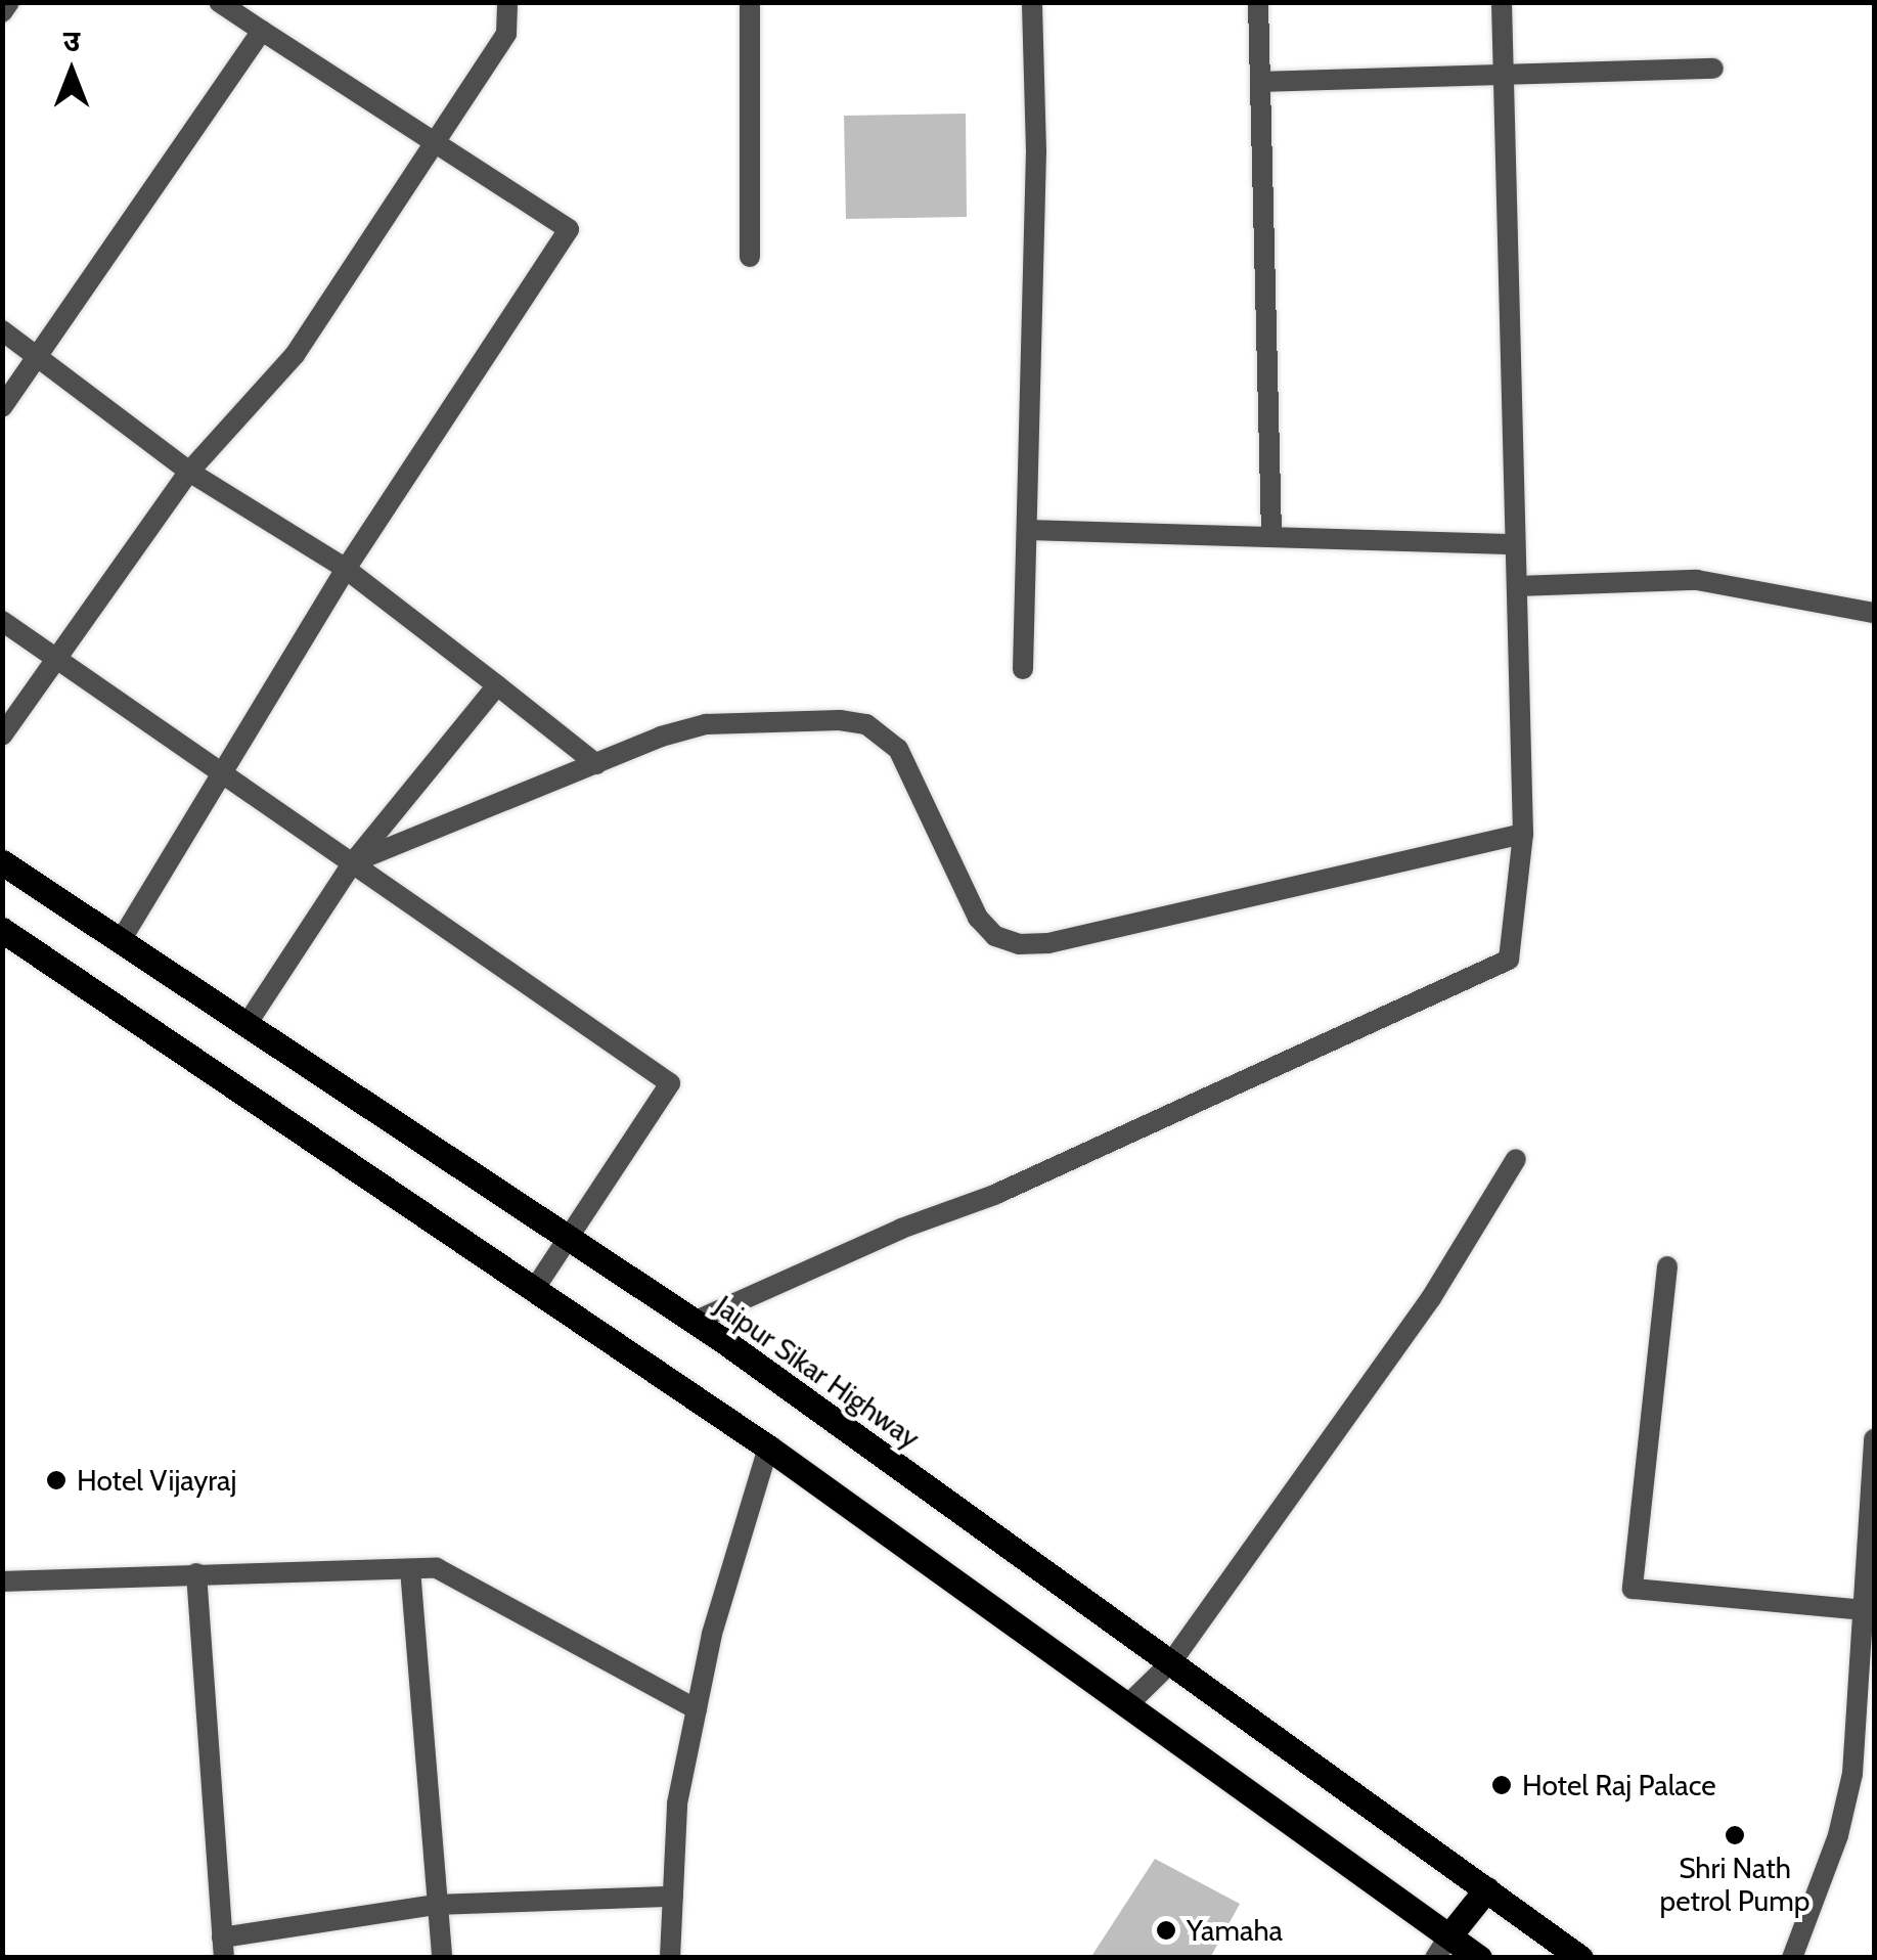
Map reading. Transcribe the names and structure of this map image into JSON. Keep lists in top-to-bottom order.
{
  "streets": {
    "main road": ["Jaipur Sikar Highway"]
  },
  "places": [
    "Hotel Vijayraj",
    "Hotel Raj Palace",
    "Shri Nath petrol Pump",
    "Yamaha"
  ],
  "north": "top"
}
